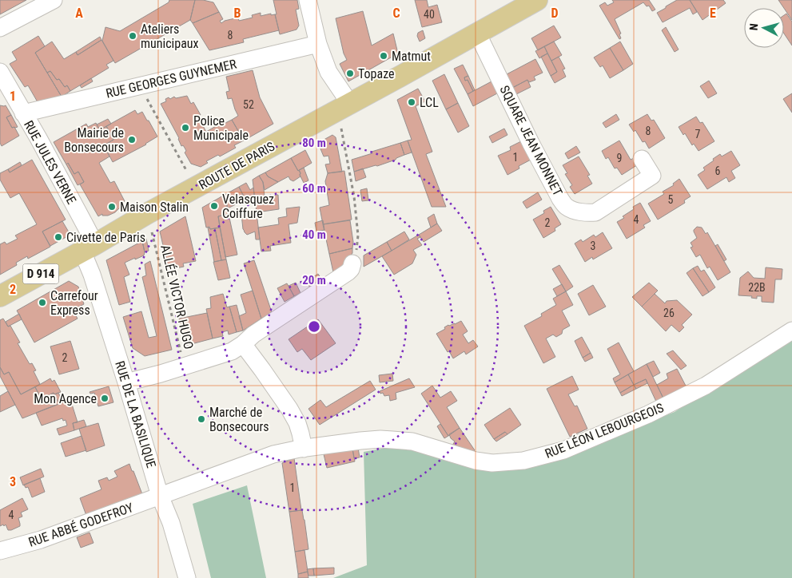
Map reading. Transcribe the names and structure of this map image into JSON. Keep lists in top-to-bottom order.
{
  "streets": {
    "main road": ["ROUTE DE PARIS", "D 914"],
    "street": [
      "RUE GEORGES GUYNEMER",
      "SQUARE JEAN MONNET",
      "RUE JULES VERNE",
      "RUE DE LA BASILIQUE",
      "RUE LÉON LEBOURGEOIS",
      "RUE ABBÉ GODEFROY"
    ],
    "path": ["ALLÉE VICTOR HUGO"]
  },
  "crossings": [
    ["RUE GEORGES GUYNEMER", "RUE JULES VERNE"],
    ["SQUARE JEAN MONNET", "ROUTE DE PARIS"],
    ["RUE JULES VERNE", "ROUTE DE PARIS"],
    ["RUE JULES VERNE", "RUE DE LA BASILIQUE"],
    ["ROUTE DE PARIS", "RUE DE LA BASILIQUE"],
    ["RUE DE LA BASILIQUE", "RUE LÉON LEBOURGEOIS"],
    ["RUE DE LA BASILIQUE", "RUE ABBÉ GODEFROY"],
    ["RUE LÉON LEBOURGEOIS", "RUE ABBÉ GODEFROY"]
  ],
  "places": [
    "Ateliers municipaux",
    "Matmut",
    "Topaze",
    "LCL",
    "Police Municipale",
    "Mairie de Bonsecours",
    "Velasquez Coiffure",
    "Maison Stalin",
    "Civette de Paris",
    "Carrefour Express",
    "Mon Agence",
    "Marché de Bonsecours"
  ],
  "house_numbers": [
    "40",
    "8",
    "52",
    "8",
    "7",
    "1",
    "9",
    "6",
    "5",
    "4",
    "2",
    "3",
    "22B",
    "26",
    "2",
    "1",
    "4"
  ],
  "north": "left",
  "grid": {
    "columns": [
      "A",
      "B",
      "C",
      "D",
      "E"
    ],
    "rows": ["1", "2", "3"]
  },
  "rings": [
    "80 m",
    "60 m",
    "40 m",
    "20 m"
  ]
}
